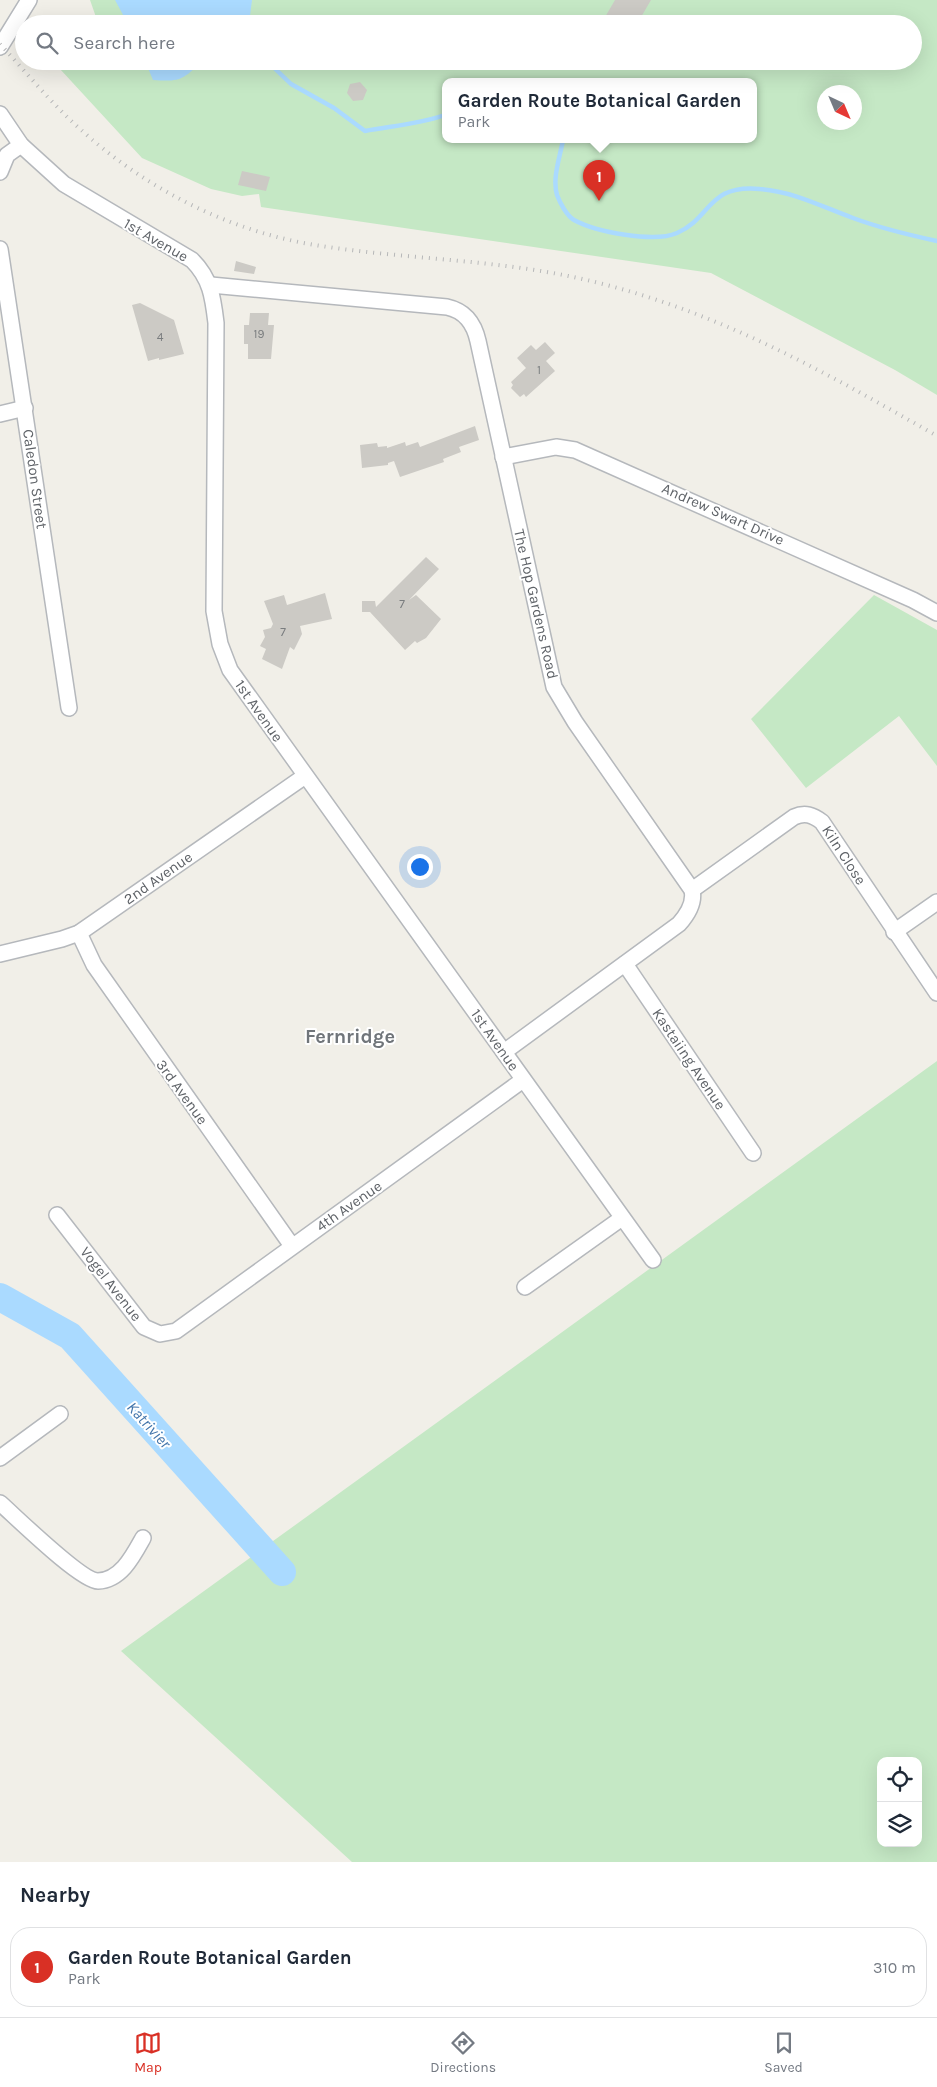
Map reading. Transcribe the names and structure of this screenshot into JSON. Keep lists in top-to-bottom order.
{
  "streets": {
    "street": [
      "1st Avenue",
      "Caledon Street",
      "Andrew Swart Drive",
      "The Hop Gardens Road",
      "Kiln Close",
      "2nd Avenue",
      "Kastaiing Avenue",
      "3rd Avenue",
      "4th Avenue",
      "Vogel Avenue"
    ]
  },
  "crossings": [
    ["1st Avenue", "The Hop Gardens Road"],
    ["1st Avenue", "2nd Avenue"],
    ["1st Avenue", "4th Avenue"],
    ["Andrew Swart Drive", "The Hop Gardens Road"],
    ["The Hop Gardens Road", "Kiln Close"],
    ["2nd Avenue", "3rd Avenue"],
    ["3rd Avenue", "4th Avenue"],
    ["4th Avenue", "Vogel Avenue"]
  ],
  "districts": ["Fernridge"],
  "water": ["Katrivier"],
  "house_numbers": [
    "19",
    "4",
    "1",
    "7",
    "7"
  ],
  "north": "bottom right",
  "page": {
    "search": "Search here",
    "popup": ["Garden Route Botanical Garden", "Park"],
    "pins": "1",
    "heading": "Nearby",
    "list": [
      {
        "mark": "1",
        "name": "Garden Route Botanical Garden",
        "note": "Park",
        "value": "310 m"
      }
    ],
    "nav": ["Map", "Directions", "Saved"]
  }
}
